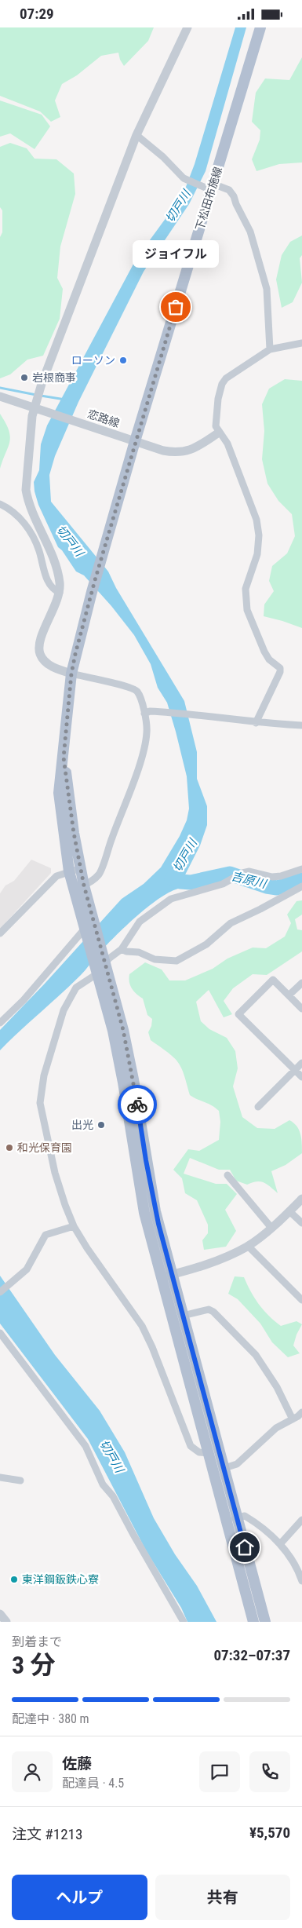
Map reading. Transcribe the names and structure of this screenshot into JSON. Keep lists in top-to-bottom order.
{
  "streets": {
    "main road": ["下松田布施線"],
    "street": ["恋路線"]
  },
  "crossings": [
    ["下松田布施線", "恋路線"]
  ],
  "water": ["切戸川", "吉原川"],
  "places": [
    "ジョイフル",
    "ローソン",
    "岩根商事",
    "出光",
    "和光保育園",
    "東洋鋼鈑鉄心寮"
  ],
  "page": {
    "status": "07:29",
    "bubble": "ジョイフル",
    "heading": ["3 分", "到着まで", "07:32–07:37"],
    "panel": [
      "佐藤",
      "配達員 · 4.5",
      "注文 #1213",
      "¥5,570"
    ],
    "bar": "配達中 · 380 m",
    "buttons": ["ヘルプ", "共有"]
  }
}
